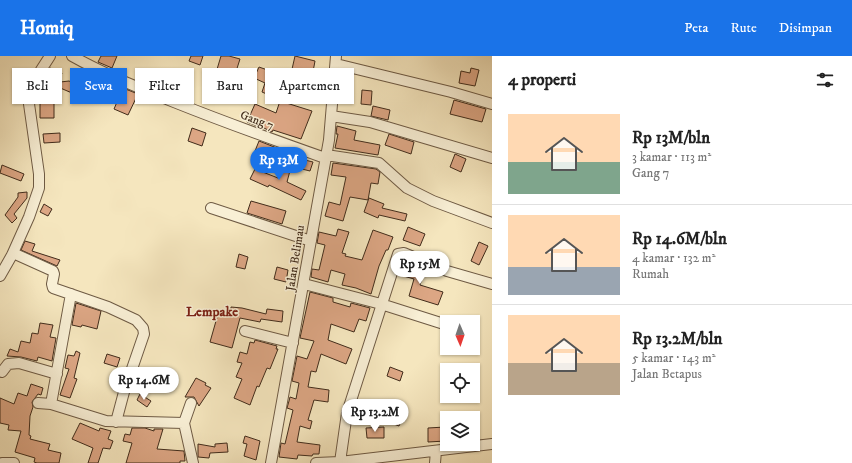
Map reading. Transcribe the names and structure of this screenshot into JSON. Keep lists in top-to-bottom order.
{
  "streets": {
    "street": ["Gang 7", "Jalan Belimau"]
  },
  "crossings": [
    ["Gang 7", "Jalan Belimau"]
  ],
  "districts": ["Lempake"],
  "north": "bottom",
  "page": {
    "header": "Homiq",
    "nav": ["Peta", "Rute", "Disimpan"],
    "heading": "4 properti",
    "chip": [
      "Beli",
      "Sewa",
      "Filter",
      "Baru",
      "Apartemen"
    ],
    "list": [
      {
        "name": "Rp 13M/bln",
        "note": "3 kamar · 113 m² · Gang 7"
      },
      {
        "name": "Rp 14.6M/bln",
        "note": "4 kamar · 132 m² · Rumah"
      },
      {
        "name": "Rp 13.2M/bln",
        "note": "5 kamar · 143 m² · Jalan Betapus"
      }
    ],
    "price": [
      "Rp 13M",
      "Rp 15M",
      "Rp 14.6M",
      "Rp 13.2M"
    ]
  }
}
